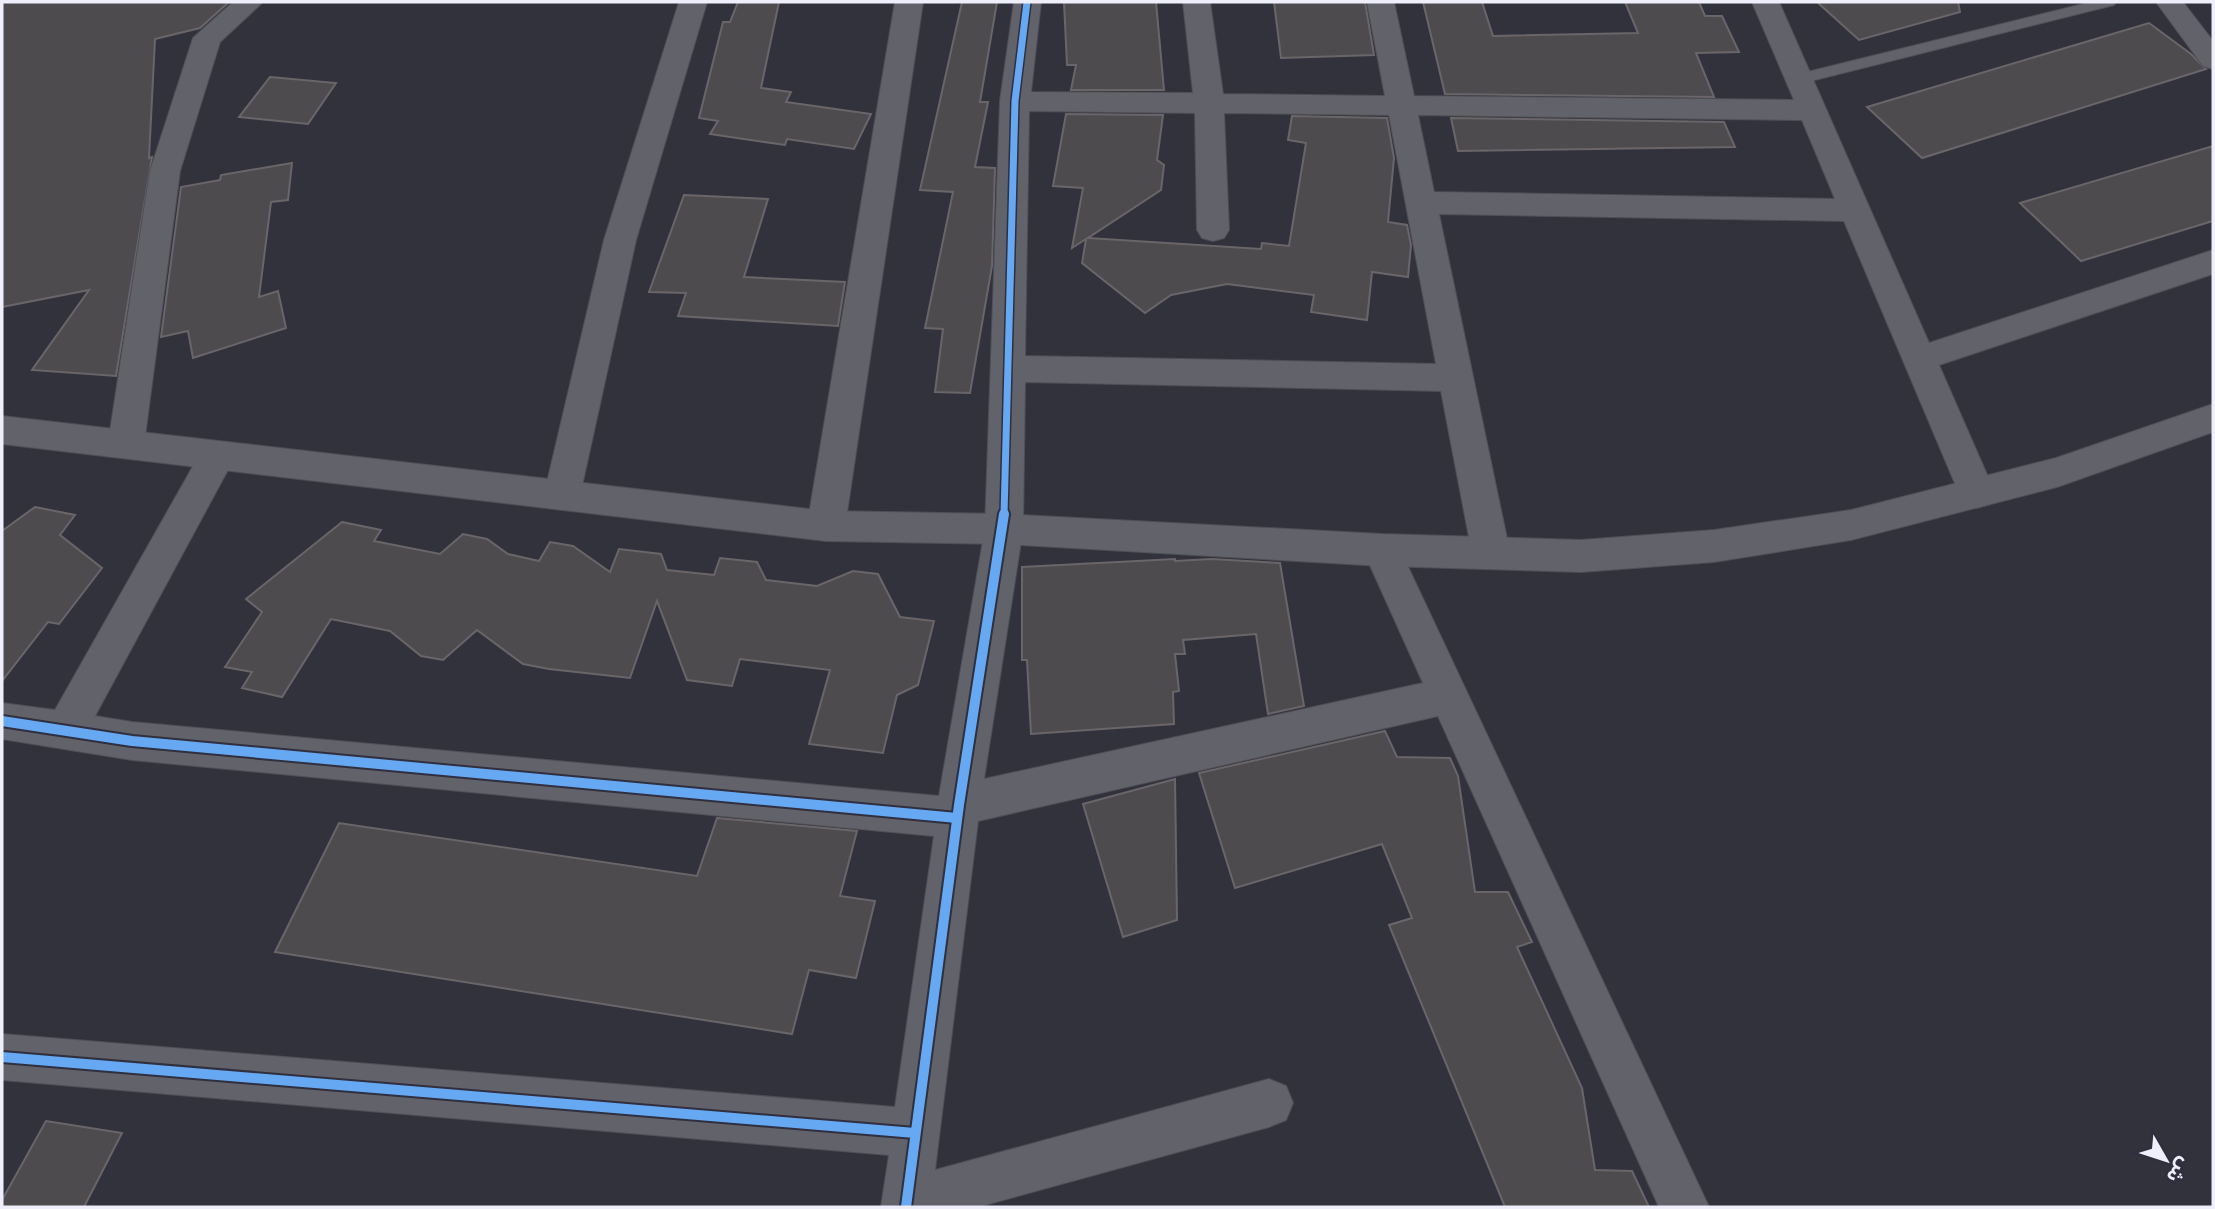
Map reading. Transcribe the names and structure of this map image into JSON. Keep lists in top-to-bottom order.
{
  "north": "bottom right"
}
